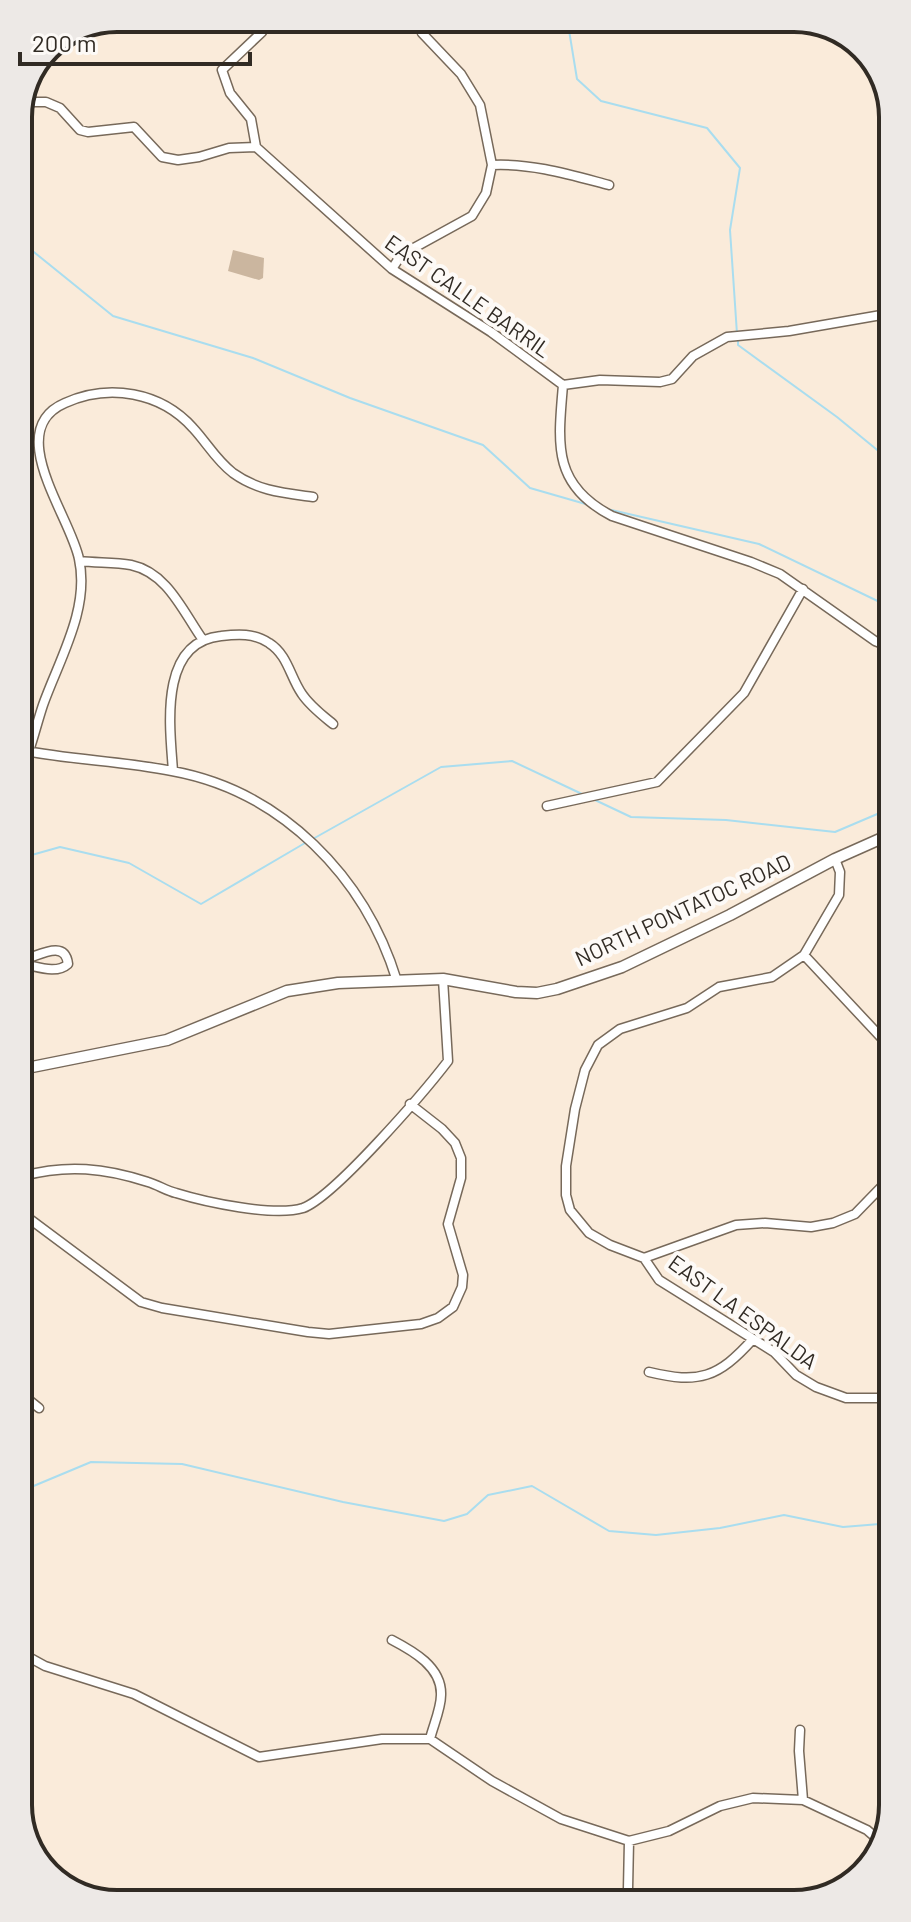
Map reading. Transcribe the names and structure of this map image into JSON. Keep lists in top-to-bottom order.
{
  "streets": {
    "street": ["EAST CALLE BARRIL", "NORTH PONTATOC ROAD", "EAST LA ESPALDA"]
  },
  "crossings": [
    ["NORTH PONTATOC ROAD", "EAST LA ESPALDA"]
  ],
  "scale_bar": "200 m"
}
